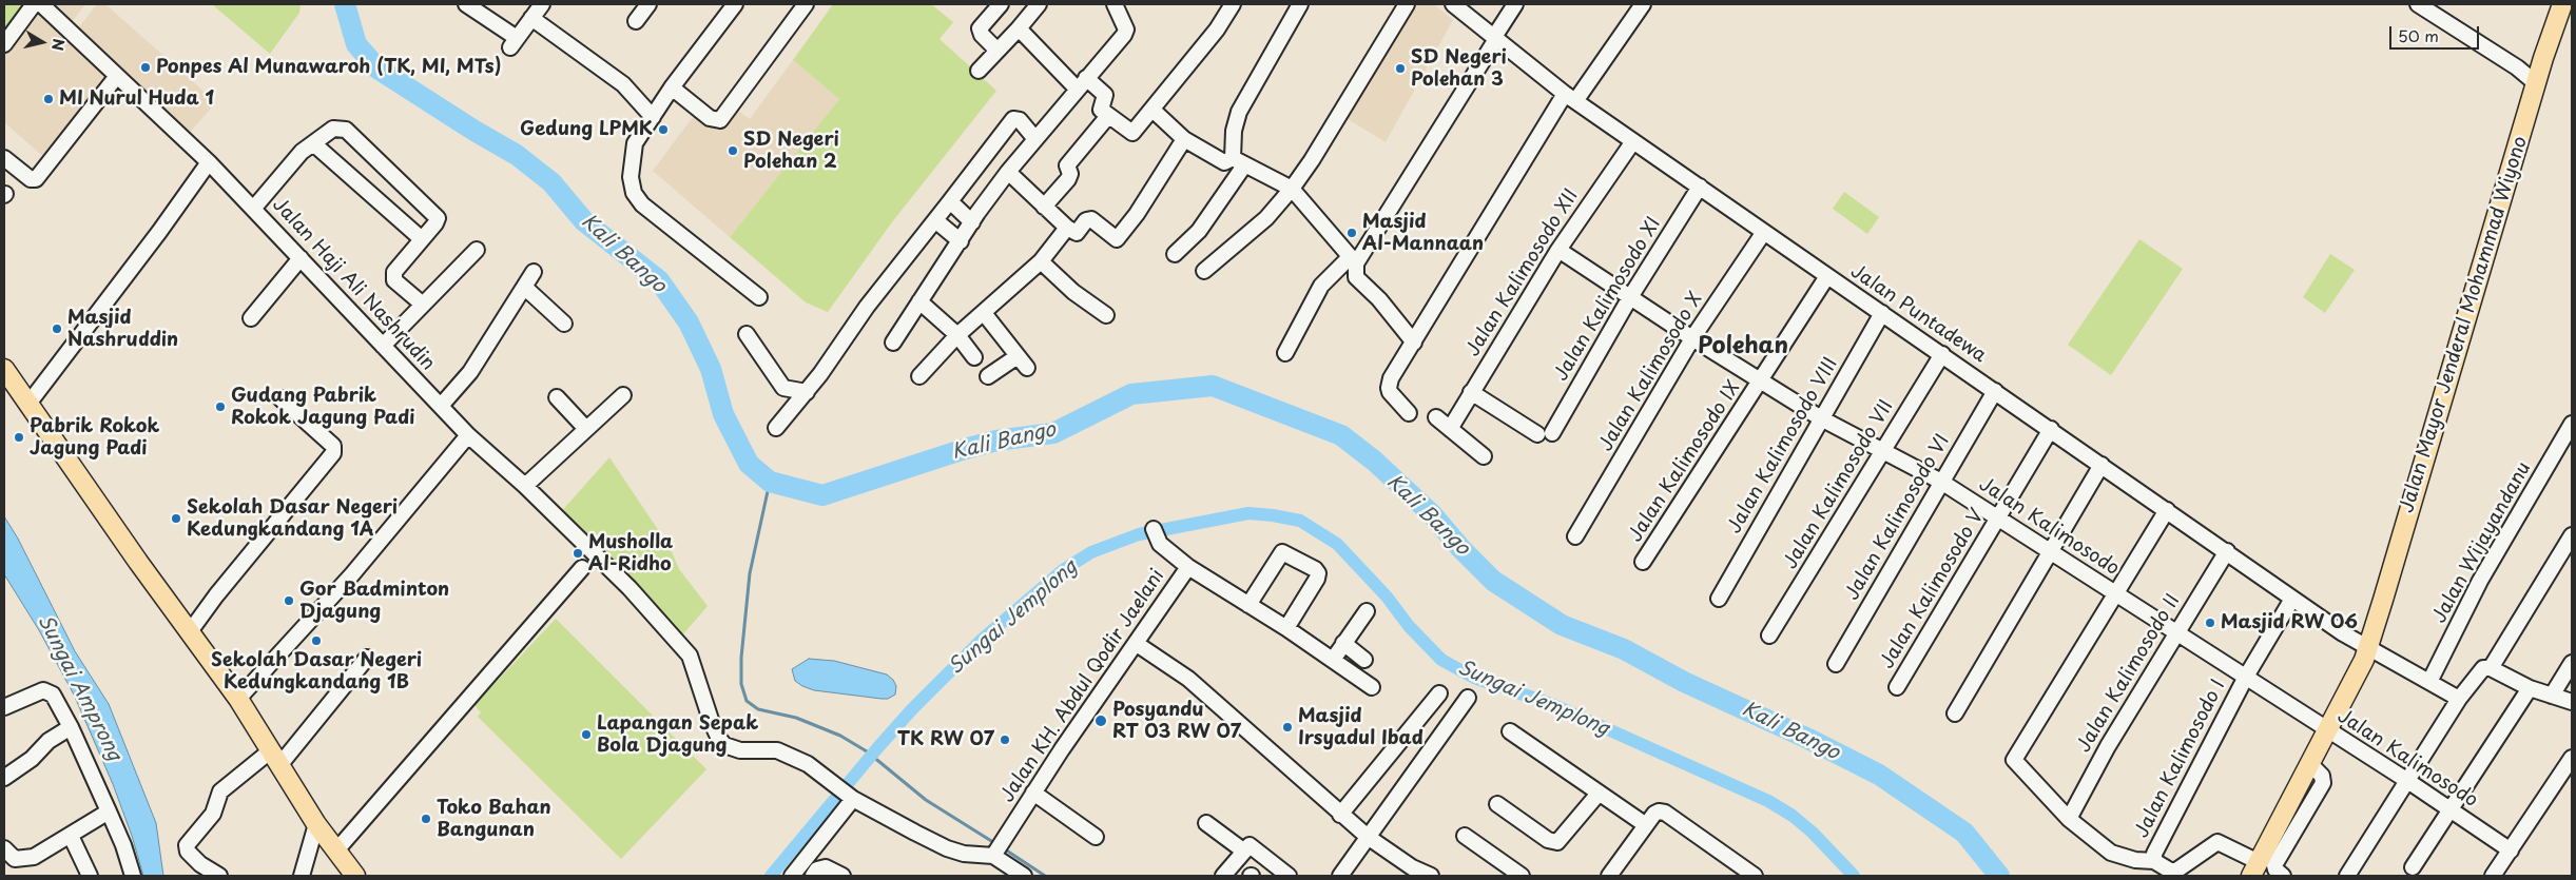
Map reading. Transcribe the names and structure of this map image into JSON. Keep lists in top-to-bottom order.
{
  "streets": {
    "main road": ["Jalan Mayor Jenderal Mohammad Wiyono"],
    "street": [
      "Jalan Kalimosodo XII",
      "Jalan Haji Ali Nashrudin",
      "Jalan Kalimosodo XI",
      "Jalan Puntadewa",
      "Jalan Kalimosodo X",
      "Jalan Kalimosodo VIII",
      "Jalan Kalimosodo IX",
      "Jalan Kalimosodo VII",
      "Jalan Kalimosodo VI",
      "Jalan Kalimosodo",
      "Jalan Wijayandanu",
      "Jalan Kalimosodo V",
      "Jalan Kalimosodo II",
      "Jalan KH. Abdul Qodir Jaelani",
      "Jalan Kalimosodo I"
    ]
  },
  "crossings": [
    ["Jalan Kalimosodo XII", "Jalan Kalimosodo XI"],
    ["Jalan Kalimosodo XII", "Jalan Puntadewa"],
    ["Jalan Kalimosodo XII", "Jalan Kalimosodo"],
    ["Jalan Kalimosodo XI", "Jalan Puntadewa"],
    ["Jalan Kalimosodo XI", "Jalan Kalimosodo"],
    ["Jalan Puntadewa", "Jalan Mayor Jenderal Mohammad Wiyono"],
    ["Jalan Puntadewa", "Jalan Kalimosodo X"],
    ["Jalan Puntadewa", "Jalan Kalimosodo VIII"],
    ["Jalan Puntadewa", "Jalan Kalimosodo IX"],
    ["Jalan Puntadewa", "Jalan Kalimosodo VII"],
    ["Jalan Puntadewa", "Jalan Kalimosodo VI"],
    ["Jalan Puntadewa", "Jalan Wijayandanu"],
    ["Jalan Puntadewa", "Jalan Kalimosodo V"],
    ["Jalan Puntadewa", "Jalan Kalimosodo II"],
    ["Jalan Puntadewa", "Jalan Kalimosodo I"],
    ["Jalan Mayor Jenderal Mohammad Wiyono", "Jalan Kalimosodo"],
    ["Jalan Mayor Jenderal Mohammad Wiyono", "Jalan Kalimosodo I"],
    ["Jalan Kalimosodo X", "Jalan Kalimosodo"],
    ["Jalan Kalimosodo VIII", "Jalan Kalimosodo"],
    ["Jalan Kalimosodo IX", "Jalan Kalimosodo"],
    ["Jalan Kalimosodo VII", "Jalan Kalimosodo"],
    ["Jalan Kalimosodo VI", "Jalan Kalimosodo"],
    ["Jalan Kalimosodo", "Jalan Kalimosodo V"],
    ["Jalan Kalimosodo", "Jalan Kalimosodo II"],
    ["Jalan Kalimosodo", "Jalan Kalimosodo I"]
  ],
  "districts": ["Polehan"],
  "water": ["Kali Bango", "Sungai Jemplong", "Sungai Amprong"],
  "places": [
    "Ponpes Al Munawaroh (TK, MI, MTs)",
    "SD Negeri Polehan 3",
    "MI Nurul Huda 1",
    "Gedung LPMK",
    "SD Negeri Polehan 2",
    "Masjid Al-Mannaan",
    "Masjid Nashruddin",
    "Gudang Pabrik Rokok Jagung Padi",
    "Pabrik Rokok Jagung Padi",
    "Sekolah Dasar Negeri Kedungkandang 1A",
    "Musholla Al-Ridho",
    "Gor Badminton Djagung",
    "Masjid RW 06",
    "Sekolah Dasar Negeri Kedungkandang 1B",
    "Posyandu RT 03 RW 07",
    "Masjid Irsyadul Ibad",
    "Lapangan Sepak Bola Djagung",
    "TK RW 07",
    "Toko Bahan Bangunan"
  ],
  "scale_bar": "50 m",
  "north": "right"
}
